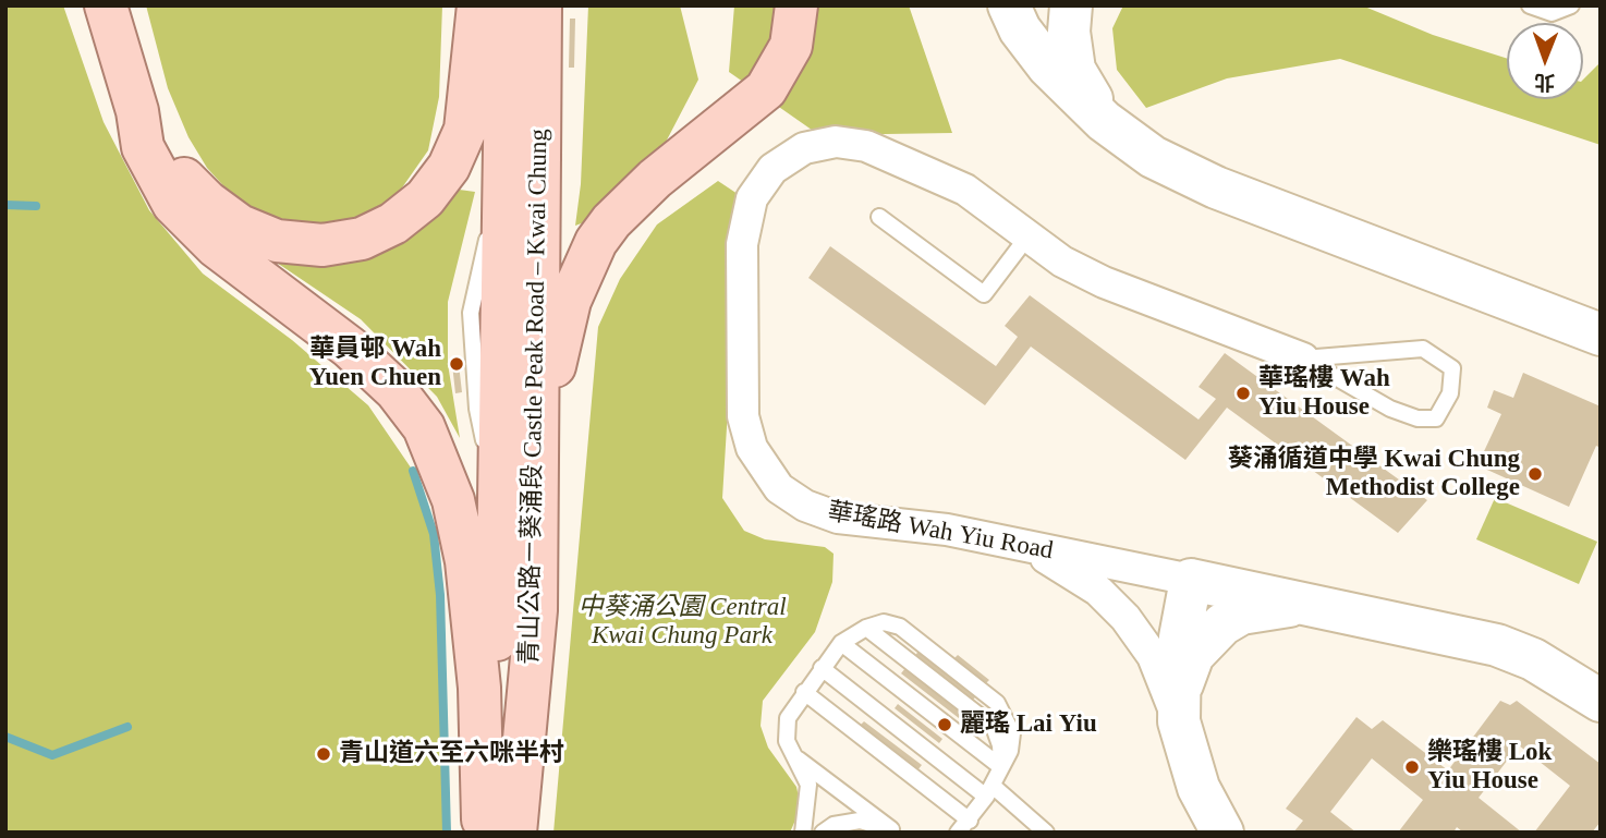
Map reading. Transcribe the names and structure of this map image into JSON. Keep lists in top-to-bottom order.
{
  "streets": {
    "main road": ["青山公路－葵涌段 Castle Peak Road – Kwai Chung"],
    "street": ["華瑤路 Wah Yiu Road"]
  },
  "parks": ["中葵涌公園 Central Kwai Chung Park"],
  "places": [
    "華員邨 Wah Yuen Chuen",
    "華瑤樓 Wah Yiu House",
    "葵涌循道中學 Kwai Chung Methodist College",
    "麗瑤 Lai Yiu",
    "青山道六至六咪半村",
    "樂瑤樓 Lok Yiu House"
  ],
  "north": "bottom"
}
